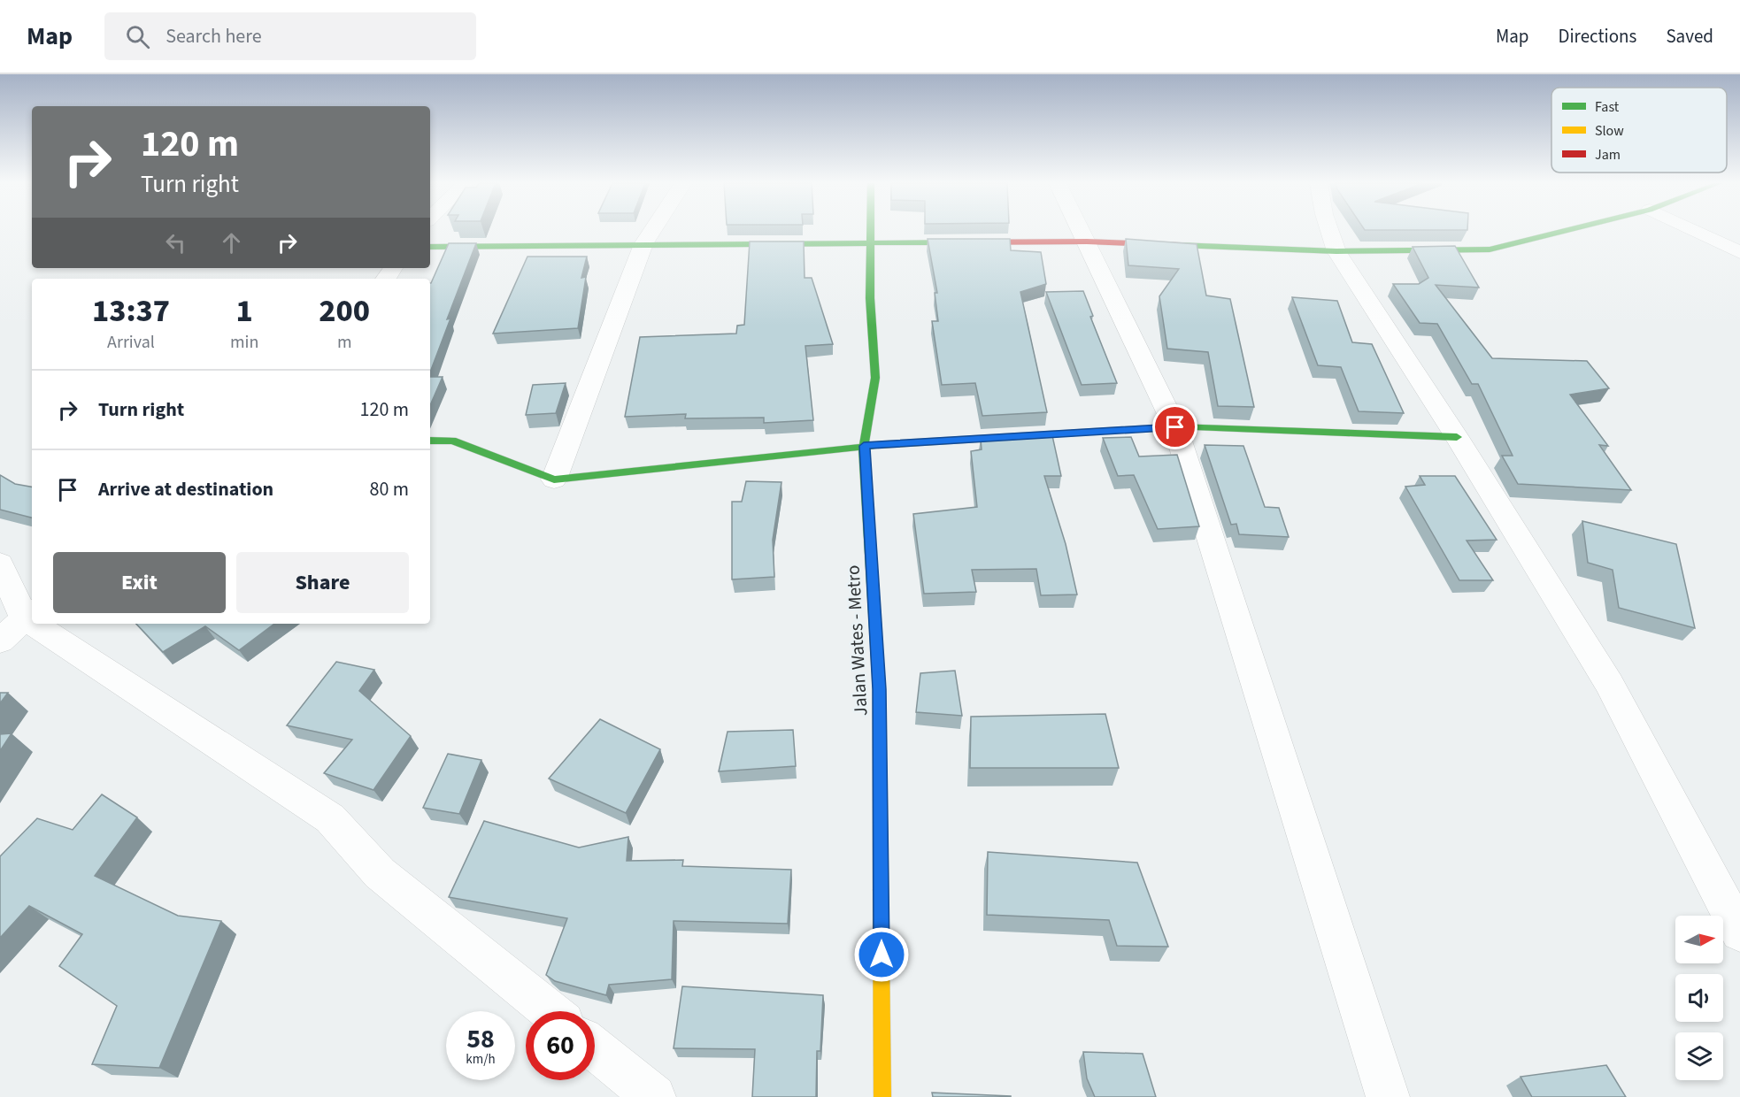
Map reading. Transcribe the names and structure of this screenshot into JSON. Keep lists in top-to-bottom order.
{
  "streets": {
    "street": ["Jalan Wates - Metro"]
  },
  "legend": ["Fast", "Slow", "Jam"],
  "north": "right",
  "page": {
    "header": "Map",
    "search": "Search here",
    "nav": ["Map", "Directions", "Saved"],
    "turn": ["120 m", "Turn right"],
    "eta": [
      "13:37",
      "Arrival",
      "1",
      "min",
      "200",
      "m"
    ],
    "list": [
      {
        "name": "Turn right",
        "value": "120 m"
      },
      {
        "name": "Arrive at destination",
        "value": "80 m"
      }
    ],
    "buttons": ["Exit", "Share"],
    "speed": "58 km/h",
    "limit": "60"
  }
}
